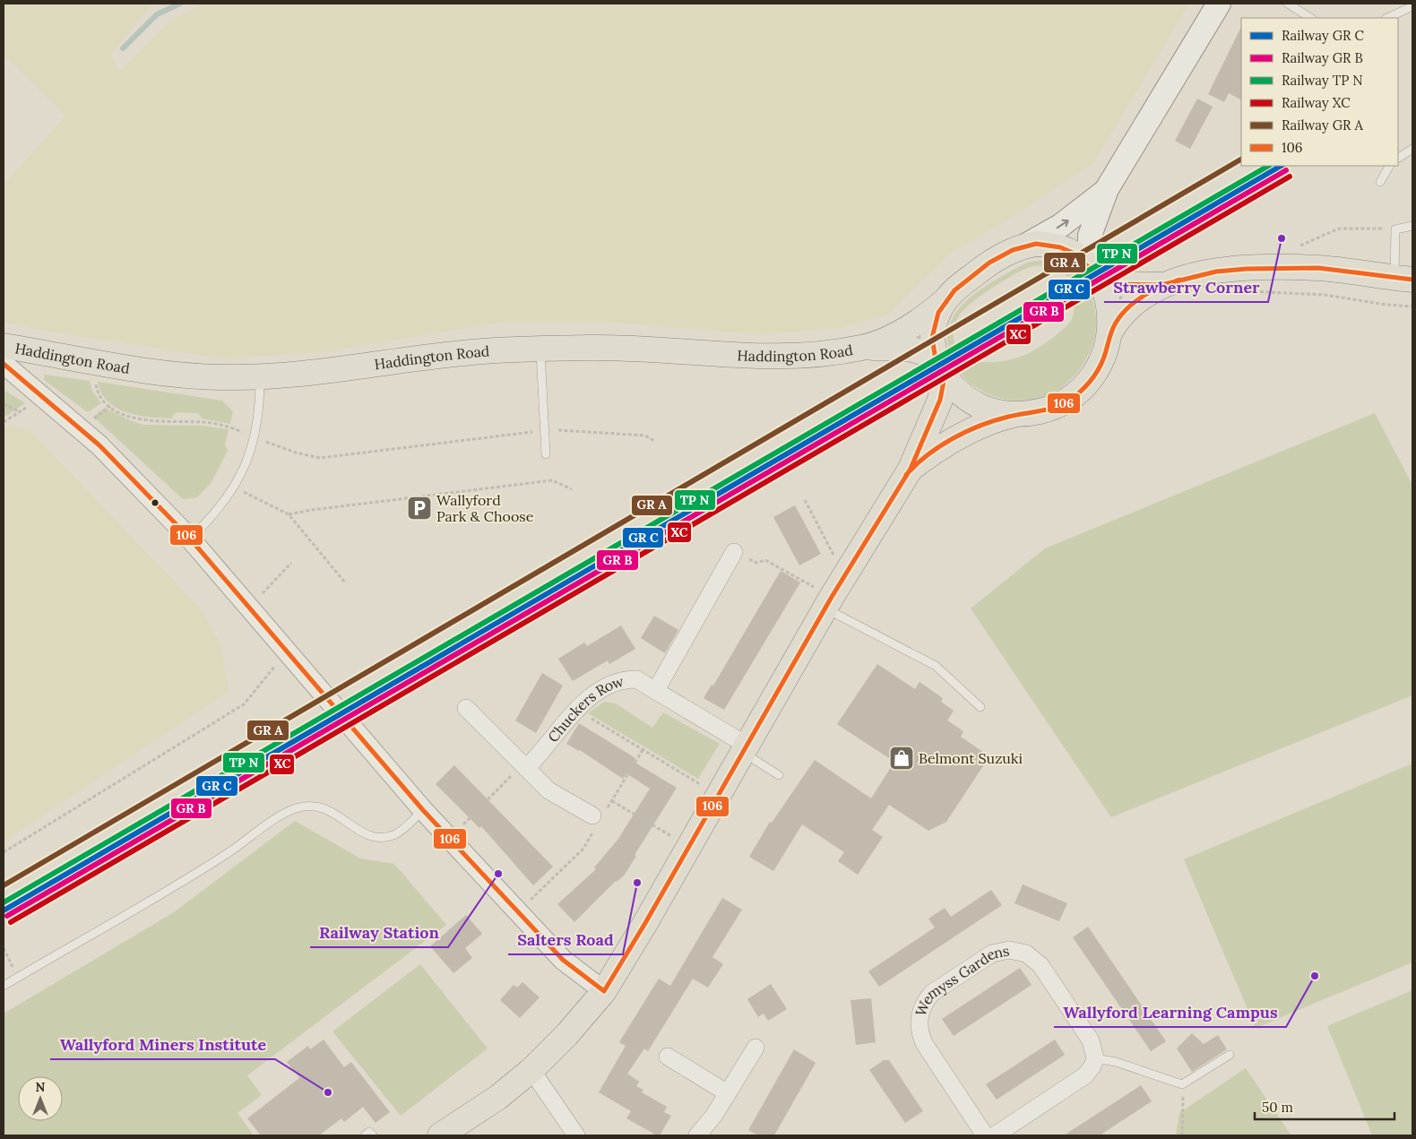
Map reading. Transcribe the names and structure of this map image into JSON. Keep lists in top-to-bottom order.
{
  "streets": {
    "main road": ["Haddington Road"],
    "street": ["Chuckers Row", "Wemyss Gardens"]
  },
  "places": {
    "other": [
      "Strawberry Corner",
      "Railway Station",
      "Salters Road",
      "Wallyford Learning Campus",
      "Wallyford Miners Institute"
    ],
    "parking": ["Wallyford Park & Choose"],
    "shop": ["Belmont Suzuki"]
  },
  "lines": ["rail line XC", "transit line 106"],
  "legend": [
    "Railway GR C",
    "Railway GR B",
    "Railway TP N",
    "Railway XC",
    "Railway GR A",
    "106"
  ],
  "scale_bar": "50 m",
  "north": "top"
}
